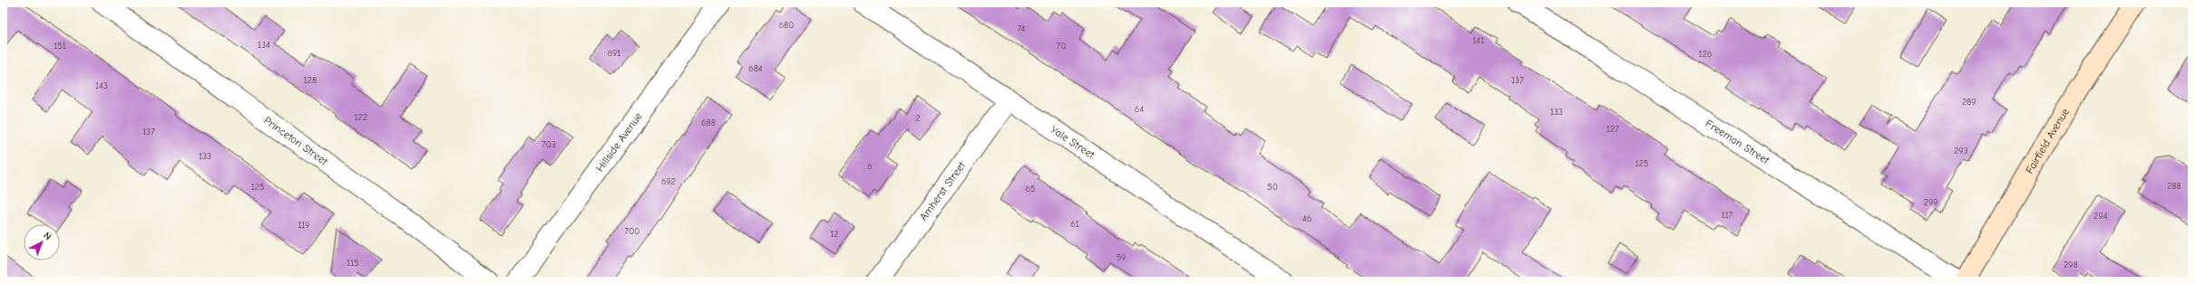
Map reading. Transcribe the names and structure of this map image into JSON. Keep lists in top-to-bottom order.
{
  "streets": {
    "main road": ["Fairfield Avenue"],
    "street": [
      "Princeton Street",
      "Hillside Avenue",
      "Yale Street",
      "Freeman Street",
      "Amherst Street"
    ]
  },
  "crossings": [
    ["Yale Street", "Amherst Street"]
  ],
  "house_numbers": [
    "680",
    "74",
    "141",
    "134",
    "151",
    "70",
    "691",
    "126",
    "684",
    "128",
    "137",
    "143",
    "289",
    "64",
    "133",
    "122",
    "2",
    "688",
    "127",
    "137",
    "703",
    "293",
    "133",
    "125",
    "6",
    "692",
    "288",
    "125",
    "50",
    "65",
    "299",
    "117",
    "294",
    "46",
    "61",
    "119",
    "700",
    "12",
    "59",
    "115",
    "298"
  ],
  "north": "top right"
}
